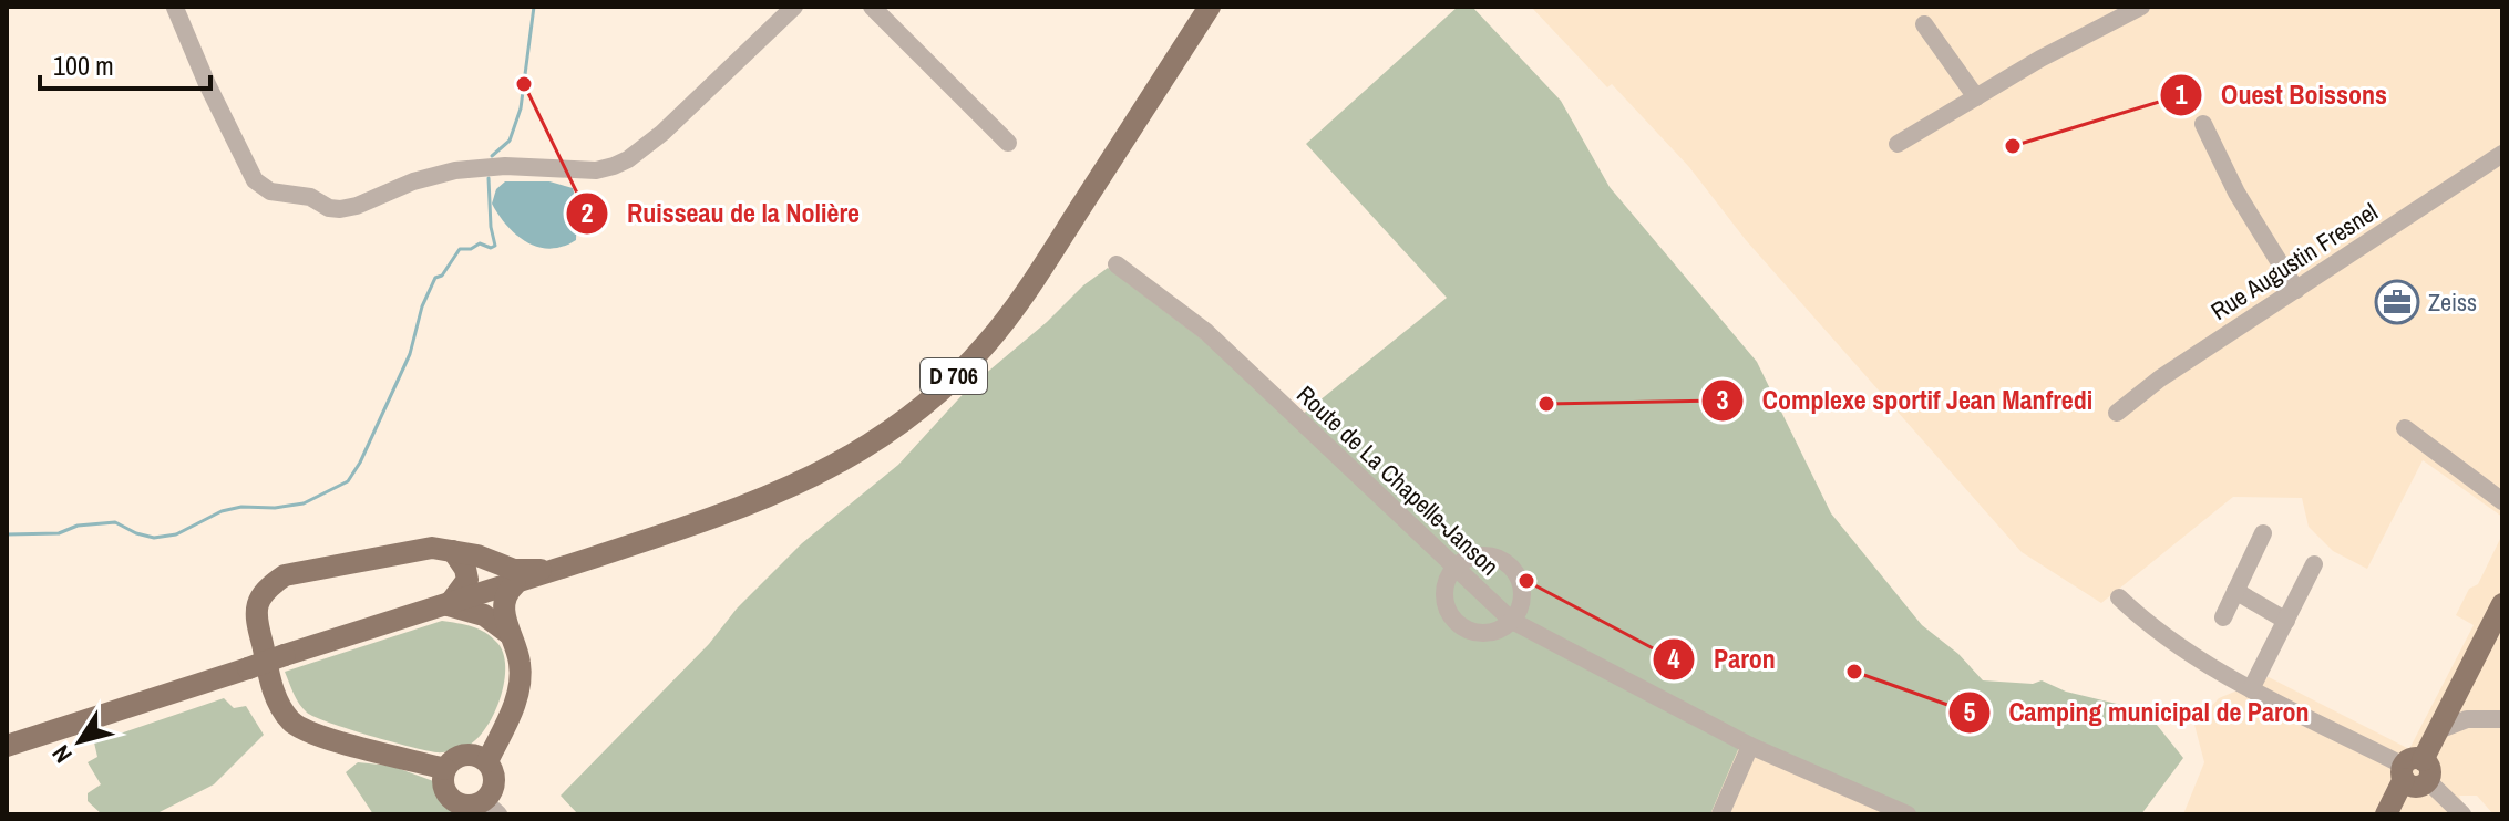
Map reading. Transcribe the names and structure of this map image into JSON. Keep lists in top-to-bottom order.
{
  "streets": {
    "main road": ["D 706"],
    "street": ["Rue Augustin Fresnel", "Route de La Chapelle-Janson"]
  },
  "places": {
    "other": [
      "Ruisseau de la Nolière",
      "Ouest Boissons",
      "Complexe sportif Jean Manfredi",
      "Paron",
      "Camping municipal de Paron"
    ],
    "office": ["Zeiss"]
  },
  "scale_bar": "100 m",
  "north": "bottom left"
}
